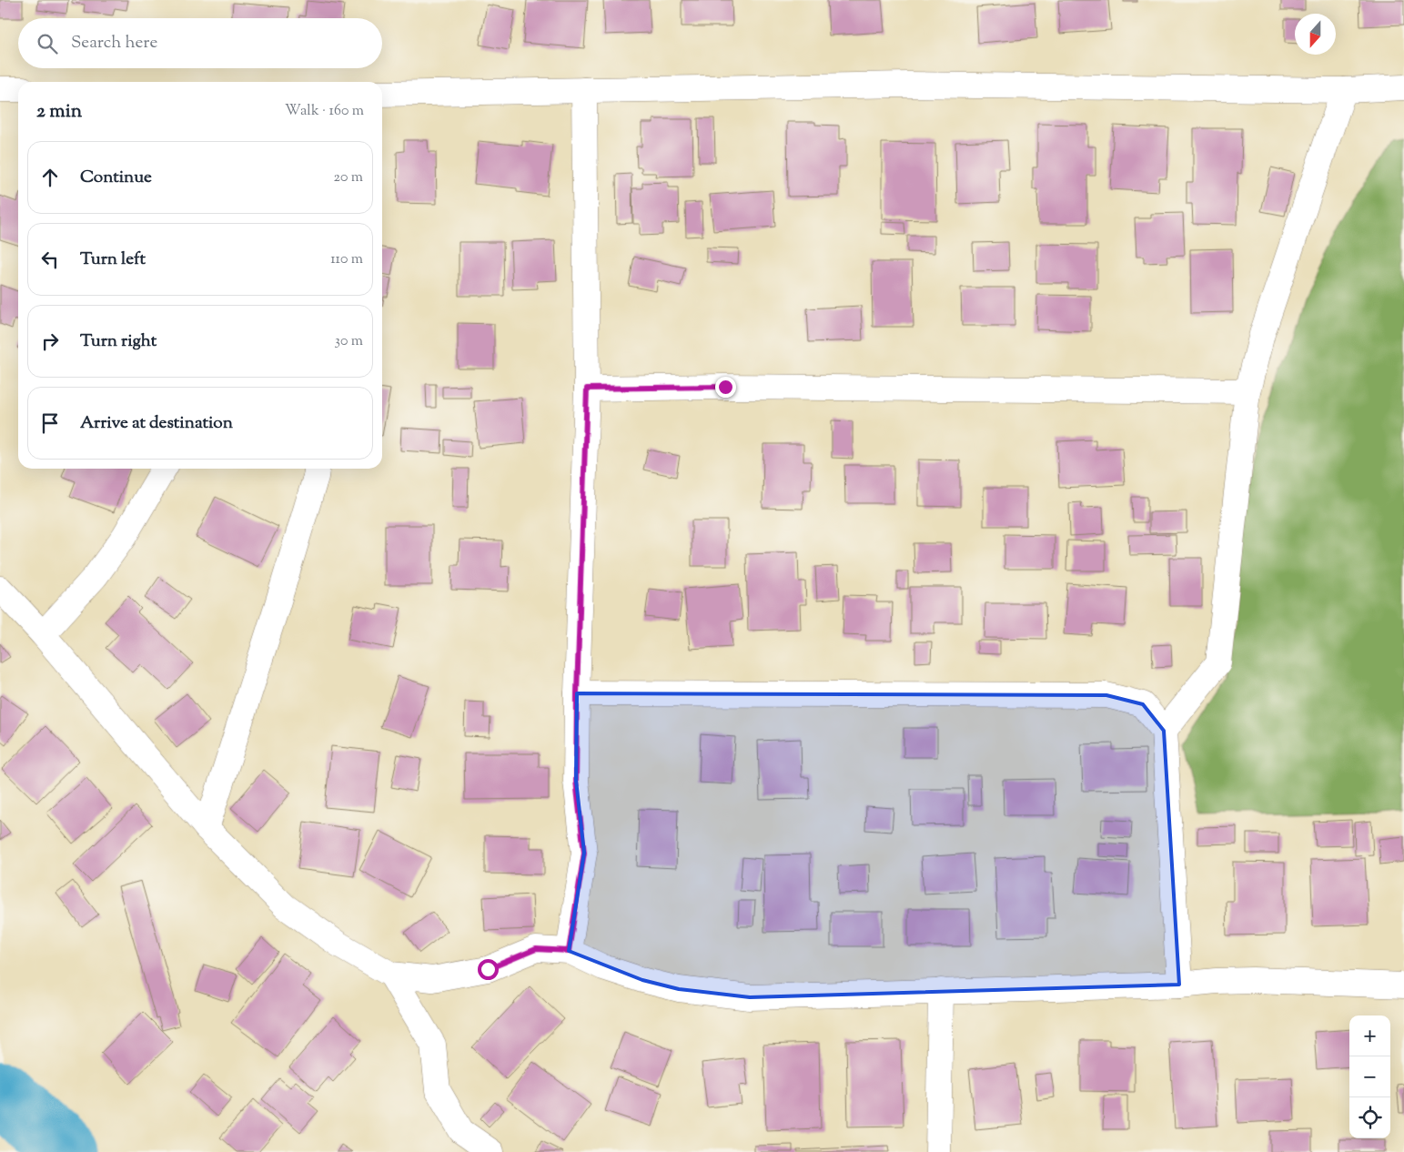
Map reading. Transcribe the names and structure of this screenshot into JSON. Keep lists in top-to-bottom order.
{
  "north": "bottom",
  "page": {
    "search": "Search here",
    "heading": ["2 min", "Walk · 160 m"],
    "list": [
      ["Continue", "20 m"],
      ["Turn left", "110 m"],
      ["Turn right", "30 m"],
      "Arrive at destination"
    ],
    "map_buttons": ["+", "−"]
  }
}
